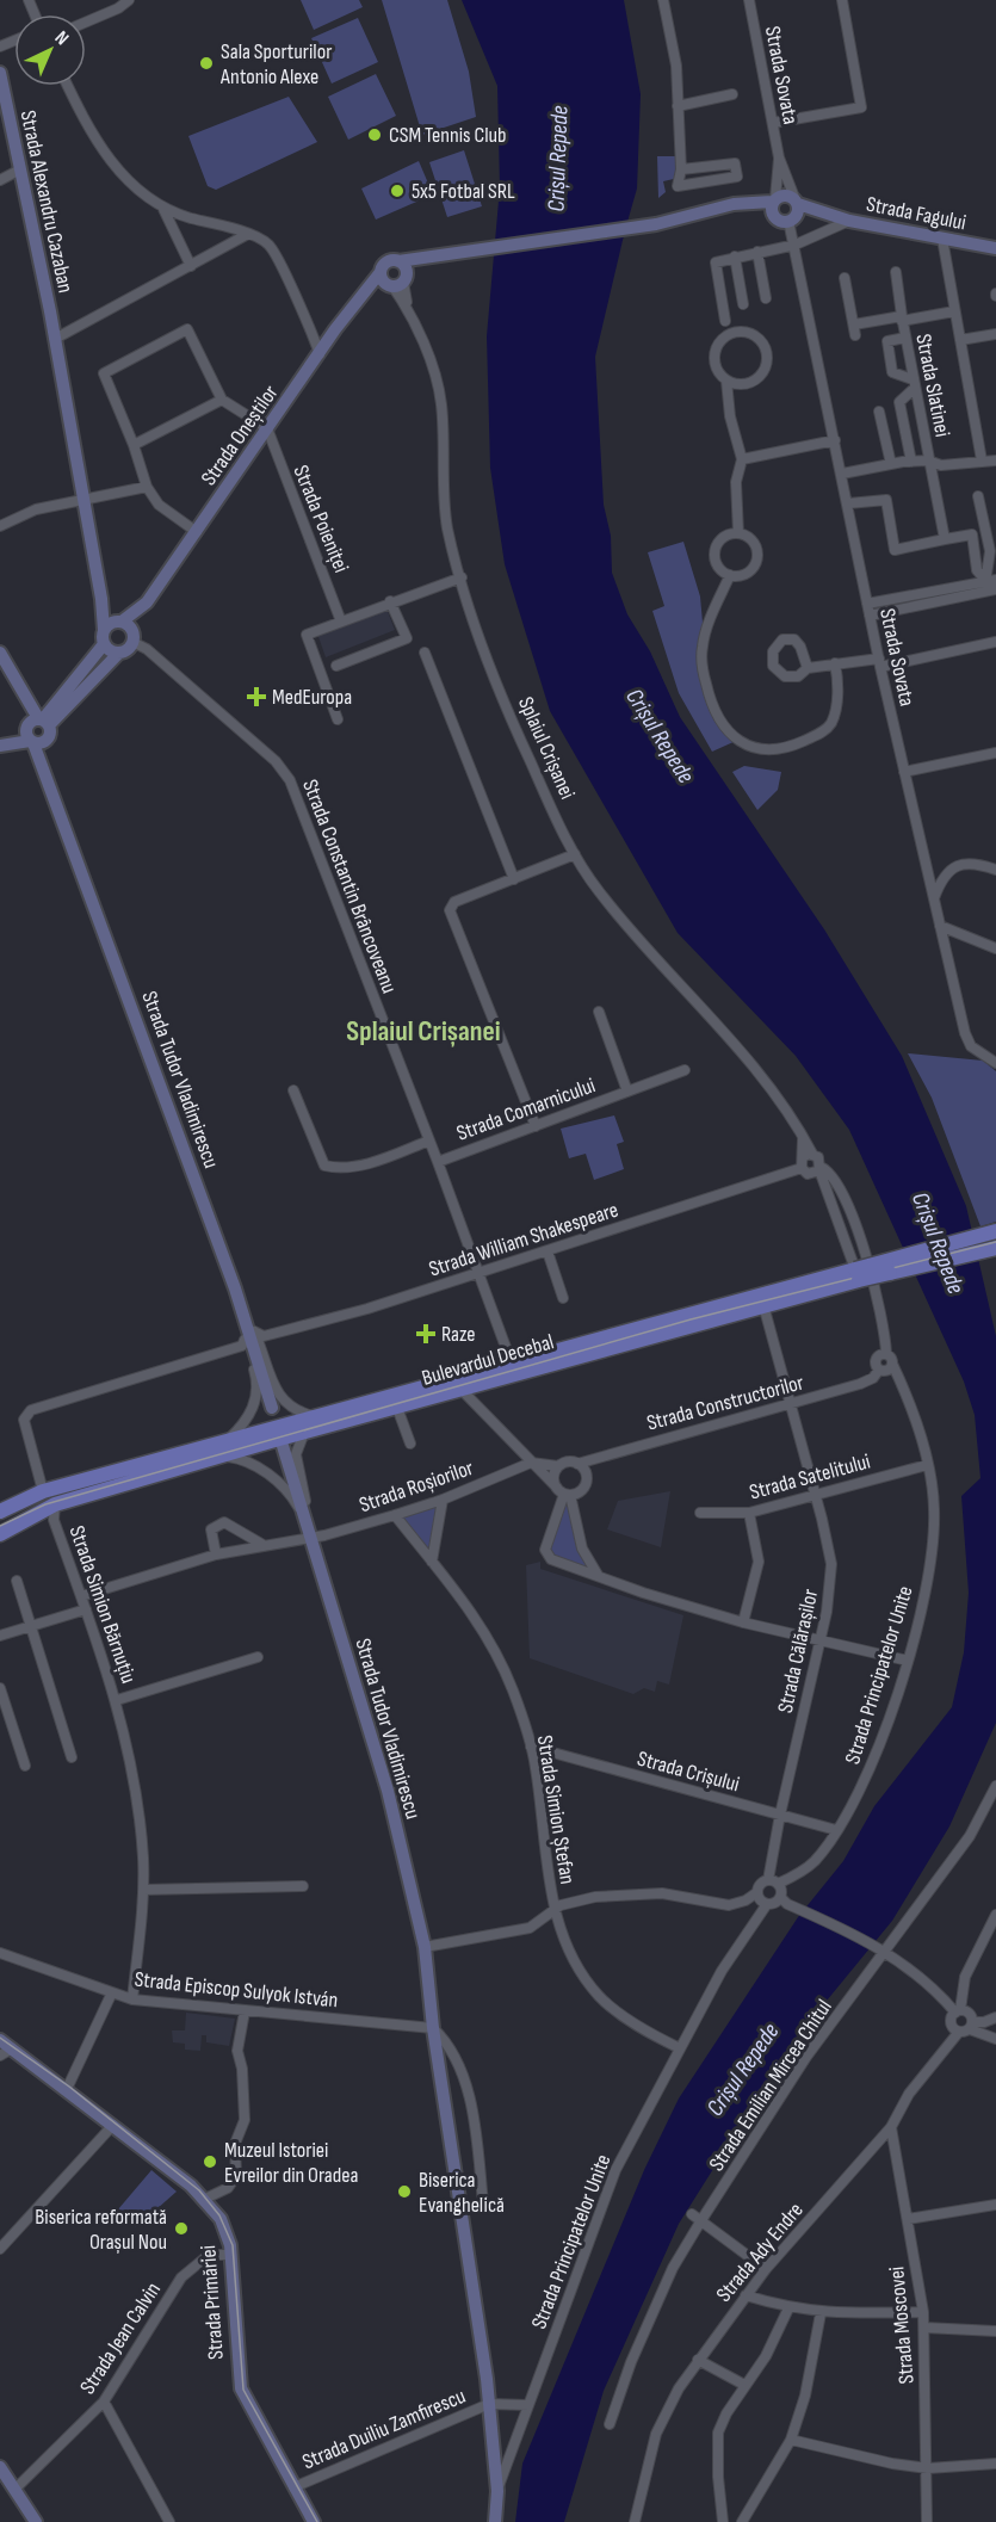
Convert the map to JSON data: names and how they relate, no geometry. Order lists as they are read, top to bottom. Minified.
{"streets":{"main road":["Bulevardul Decebal"],"street":["Strada Sovata","Strada Alexandru Cazaban","Strada Fagului","Strada Slatinei","Strada Oneștilor","Strada Poieniței","Splaiul Crișanei","Strada Constantin Brâncoveanu","Strada Tudor Vladimirescu","Strada Comarnicului","Strada William Shakespeare","Strada Constructorilor","Strada Satelitului","Strada Roșiorilor","Strada Simion Bărnuțiu","Strada Călărașilor","Strada Principatelor Unite","Strada Crișului","Strada Simion Ștefan","Strada Episcop Sulyok István","Strada Emilian Mircea Chitul","Strada Ady Endre","Strada Primăriei","Strada Moscovei","Strada Jean Calvin","Strada Duiliu Zamfirescu"]},"crossings":[["Strada Sovata","Strada Fagului"],["Strada Alexandru Cazaban","Strada Oneștilor"],["Strada Alexandru Cazaban","Strada Constantin Brâncoveanu"],["Strada Oneștilor","Strada Poieniței"],["Strada Oneștilor","Splaiul Crișanei"],["Strada Oneștilor","Strada Constantin Brâncoveanu"],["Splaiul Crișanei","Strada William Shakespeare"],["Splaiul Crișanei","Bulevardul Decebal"],["Splaiul Crișanei","Strada Principatelor Unite"],["Strada Constantin Brâncoveanu","Strada Comarnicului"],["Strada Constantin Brâncoveanu","Strada William Shakespeare"],["Strada Constantin Brâncoveanu","Bulevardul Decebal"],["Strada Tudor Vladimirescu","Strada Roșiorilor"],["Strada Tudor Vladimirescu","Strada Principatelor Unite"],["Strada Tudor Vladimirescu","Strada Episcop Sulyok István"],["Strada Tudor Vladimirescu","Strada Duiliu Zamfirescu"],["Bulevardul Decebal","Strada Simion Bărnuțiu"],["Bulevardul Decebal","Strada Călărașilor"],["Strada Constructorilor","Strada Călărașilor"],["Strada Constructorilor","Strada Principatelor Unite"],["Strada Satelitului","Strada Călărașilor"],["Strada Satelitului","Strada Principatelor Unite"],["Strada Roșiorilor","Strada Simion Bărnuțiu"],["Strada Roșiorilor","Strada Simion Ștefan"],["Strada Simion Bărnuțiu","Strada Episcop Sulyok István"],["Strada Călărașilor","Strada Principatelor Unite"],["Strada Călărașilor","Strada Crișului"],["Strada Principatelor Unite","Strada Crișului"],["Strada Principatelor Unite","Strada Simion Ștefan"],["Strada Crișului","Strada Simion Ștefan"],["Strada Ady Endre","Strada Moscovei"],["Strada Primăriei","Strada Jean Calvin"],["Strada Primăriei","Strada Duiliu Zamfirescu"]],"districts":["Splaiul Crișanei"],"water":["Crișul Repede"],"places":{"other":["Sala Sporturilor Antonio Alexe","CSM Tennis Club","5x5 Fotbal SRL","Muzeul Istoriei Evreilor din Oradea","Biserica Evanghelică","Biserica reformată Orașul Nou"],"health":["MedEuropa","Raze"]},"north":"top right"}
